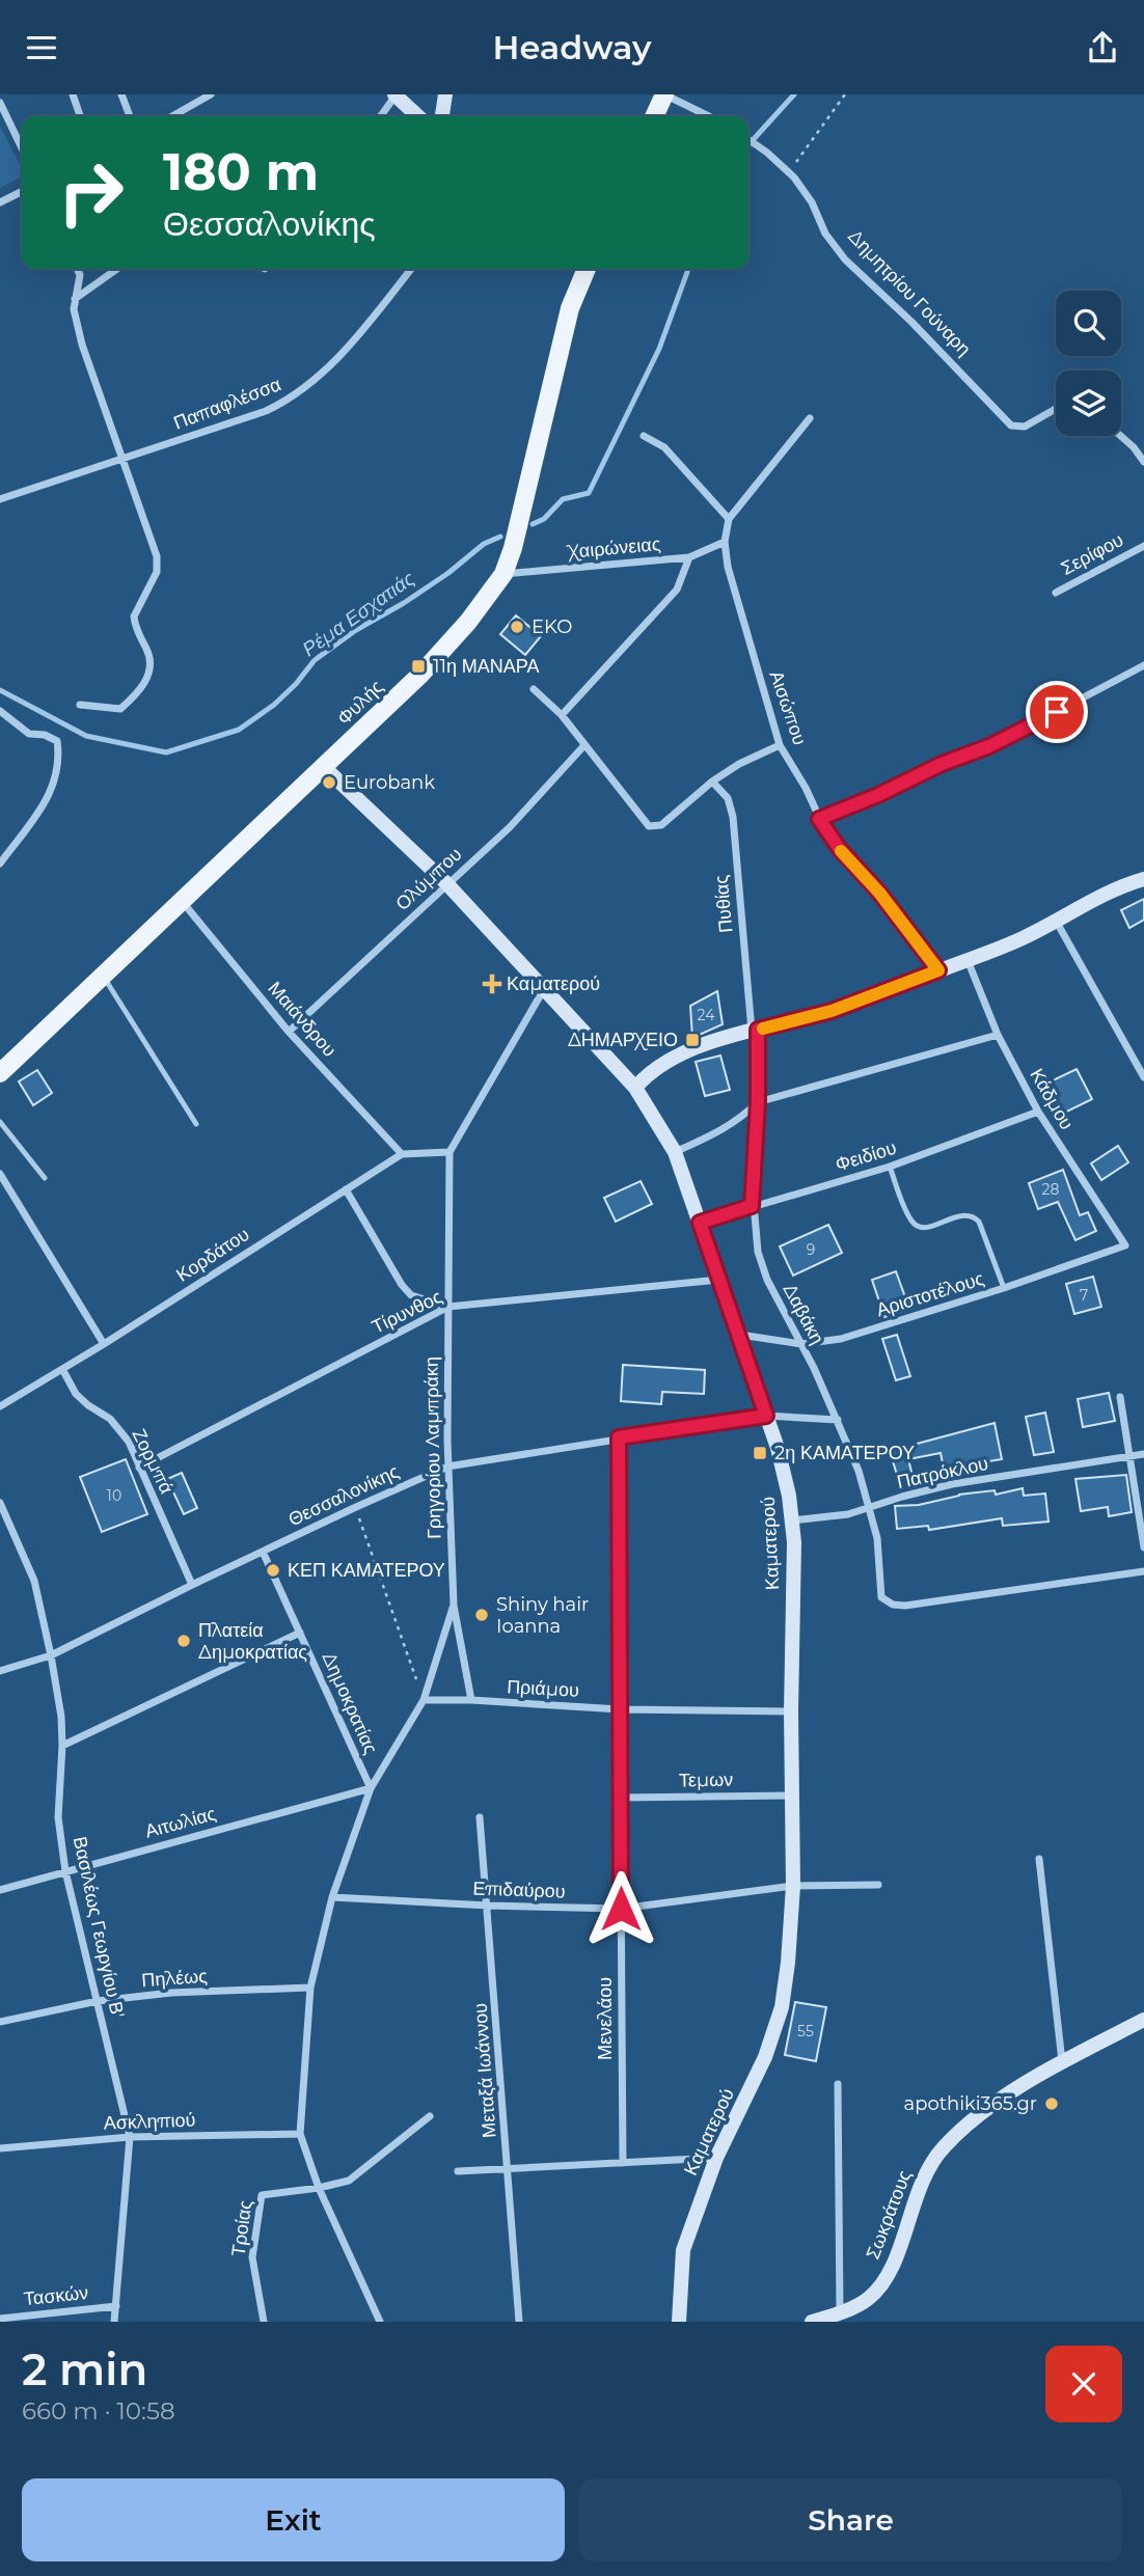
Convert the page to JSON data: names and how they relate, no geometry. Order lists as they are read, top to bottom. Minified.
{"streets":{"main road":["Φυλής"],"street":["Δημητρίου Γούναρη","Παπαφλέσσα","Χαιρώνειας","Σερίφου","Αισώπου","Ολύμπου","Πυθίας","Μαιάνδρου","Κάδμου","Φειδίου","Κορδάτου","Αριστοτέλους","Τίρυνθος","Δαβάκη","Γρηγορίου Λαμπράκη","Ζορμπά","Πατρόκλου","Θεσσαλονίκης","Καματερού","Πριάμου","Δημοκρατίας","Τεμων","Αιτωλίας","Επιδαύρου","Βασιλέως Γεωργίου Β'","Πηλέως","Μενελάου","Μεταξά Ιωάννου","Ασκληπιού","Σωκράτους","Τροίας","Τασκών"]},"crossings":[["Χαιρώνειας","Φυλής"],["Χαιρώνειας","Αισώπου"],["Φυλής","Μαιάνδρου"],["Φυλής","Καματερού"],["Ολύμπου","Μαιάνδρου"],["Ολύμπου","Καματερού"],["Πυθίας","Δαβάκη"],["Μαιάνδρου","Κορδάτου"],["Κάδμου","Φειδίου"],["Κάδμου","Αριστοτέλους"],["Φειδίου","Δαβάκη"],["Φειδίου","Καματερού"],["Κορδάτου","Γρηγορίου Λαμπράκη"],["Κορδάτου","Ζορμπά"],["Αριστοτέλους","Δαβάκη"],["Αριστοτέλους","Καματερού"],["Τίρυνθος","Γρηγορίου Λαμπράκη"],["Τίρυνθος","Ζορμπά"],["Τίρυνθος","Καματερού"],["Δαβάκη","Πατρόκλου"],["Δαβάκη","Θεσσαλονίκης"],["Γρηγορίου Λαμπράκη","Θεσσαλονίκης"],["Γρηγορίου Λαμπράκη","Καματερού"],["Γρηγορίου Λαμπράκη","Πριάμου"],["Γρηγορίου Λαμπράκη","Δημοκρατίας"],["Γρηγορίου Λαμπράκη","Αιτωλίας"],["Γρηγορίου Λαμπράκη","Επιδαύρου"],["Γρηγορίου Λαμπράκη","Πηλέως"],["Γρηγορίου Λαμπράκη","Ασκληπιού"],["Γρηγορίου Λαμπράκη","Τροίας"],["Ζορμπά","Θεσσαλονίκης"],["Πατρόκλου","Καματερού"],["Θεσσαλονίκης","Καματερού"],["Θεσσαλονίκης","Δημοκρατίας"],["Θεσσαλονίκης","Βασιλέως Γεωργίου Β'"],["Θεσσαλονίκης","Μενελάου"],["Καματερού","Πριάμου"],["Καματερού","Τεμων"],["Καματερού","Επιδαύρου"],["Πριάμου","Μενελάου"],["Δημοκρατίας","Αιτωλίας"],["Τεμων","Μενελάου"],["Αιτωλίας","Βασιλέως Γεωργίου Β'"],["Επιδαύρου","Μενελάου"],["Επιδαύρου","Μεταξά Ιωάννου"],["Βασιλέως Γεωργίου Β'","Πηλέως"],["Βασιλέως Γεωργίου Β'","Ασκληπιού"],["Βασιλέως Γεωργίου Β'","Τασκών"]],"water":["Ρέμα Εσχατιάς"],"places":{"other":["EKO","Eurobank","ΚΕΠ ΚΑΜΑΤΕΡΟΥ","Shiny hair Ioanna","Πλατεία Δημοκρατίας","apothiki365.gr"],"transit":["11η ΜΑΝΑΡΑ","ΔΗΜΑΡΧΕΙΟ","2η ΚΑΜΑΤΕΡΟΥ"],"health":["Καματερού"]},"house_numbers":["24","28","9","7","10","55"],"page":{"header":"Headway","turn":["180 m","Θεσσαλονίκης"],"heading":["2 min","660 m · 10:58"],"buttons":["Exit","Share"]}}
